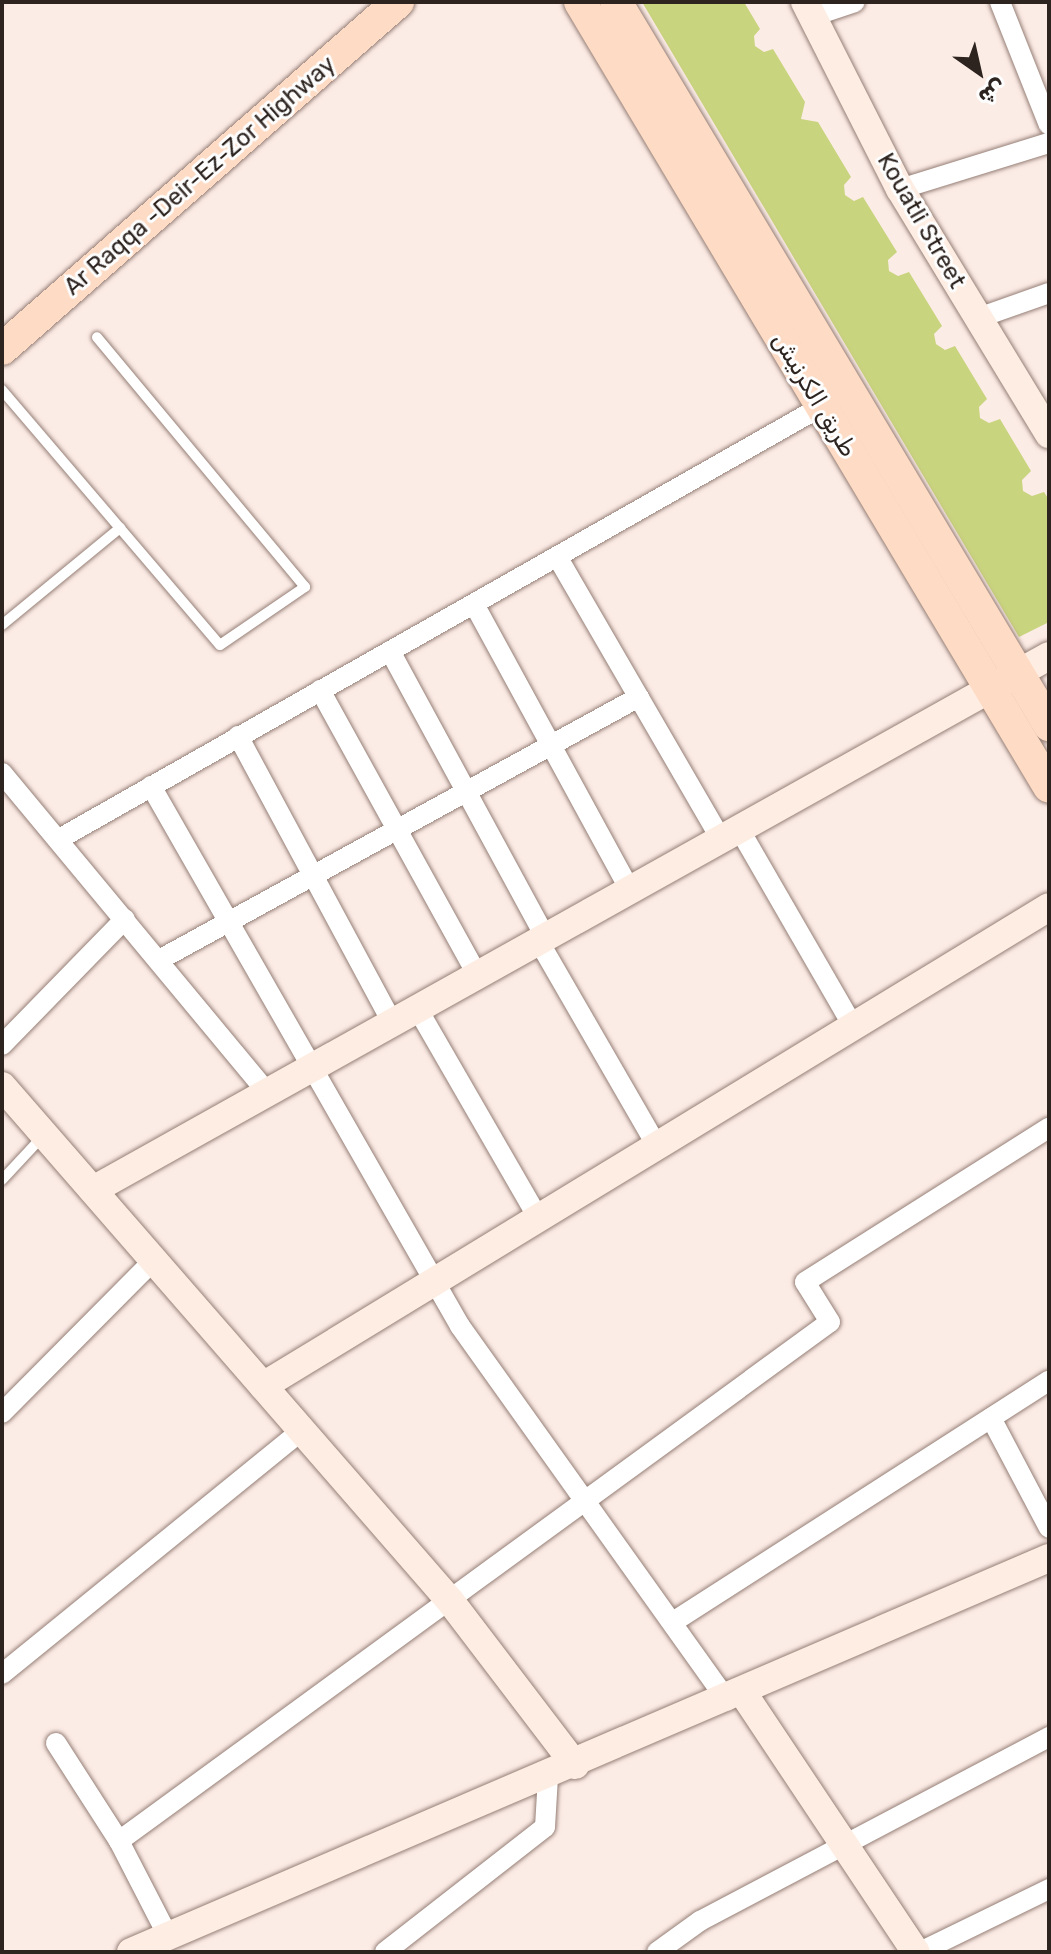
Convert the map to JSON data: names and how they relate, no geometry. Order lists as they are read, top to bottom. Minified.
{"streets":{"main road":["Ar Raqqa -Deir-Ez-Zor Highway","طريق الكرنيش"],"street":["Kouatli Street"]},"north":"bottom right"}
